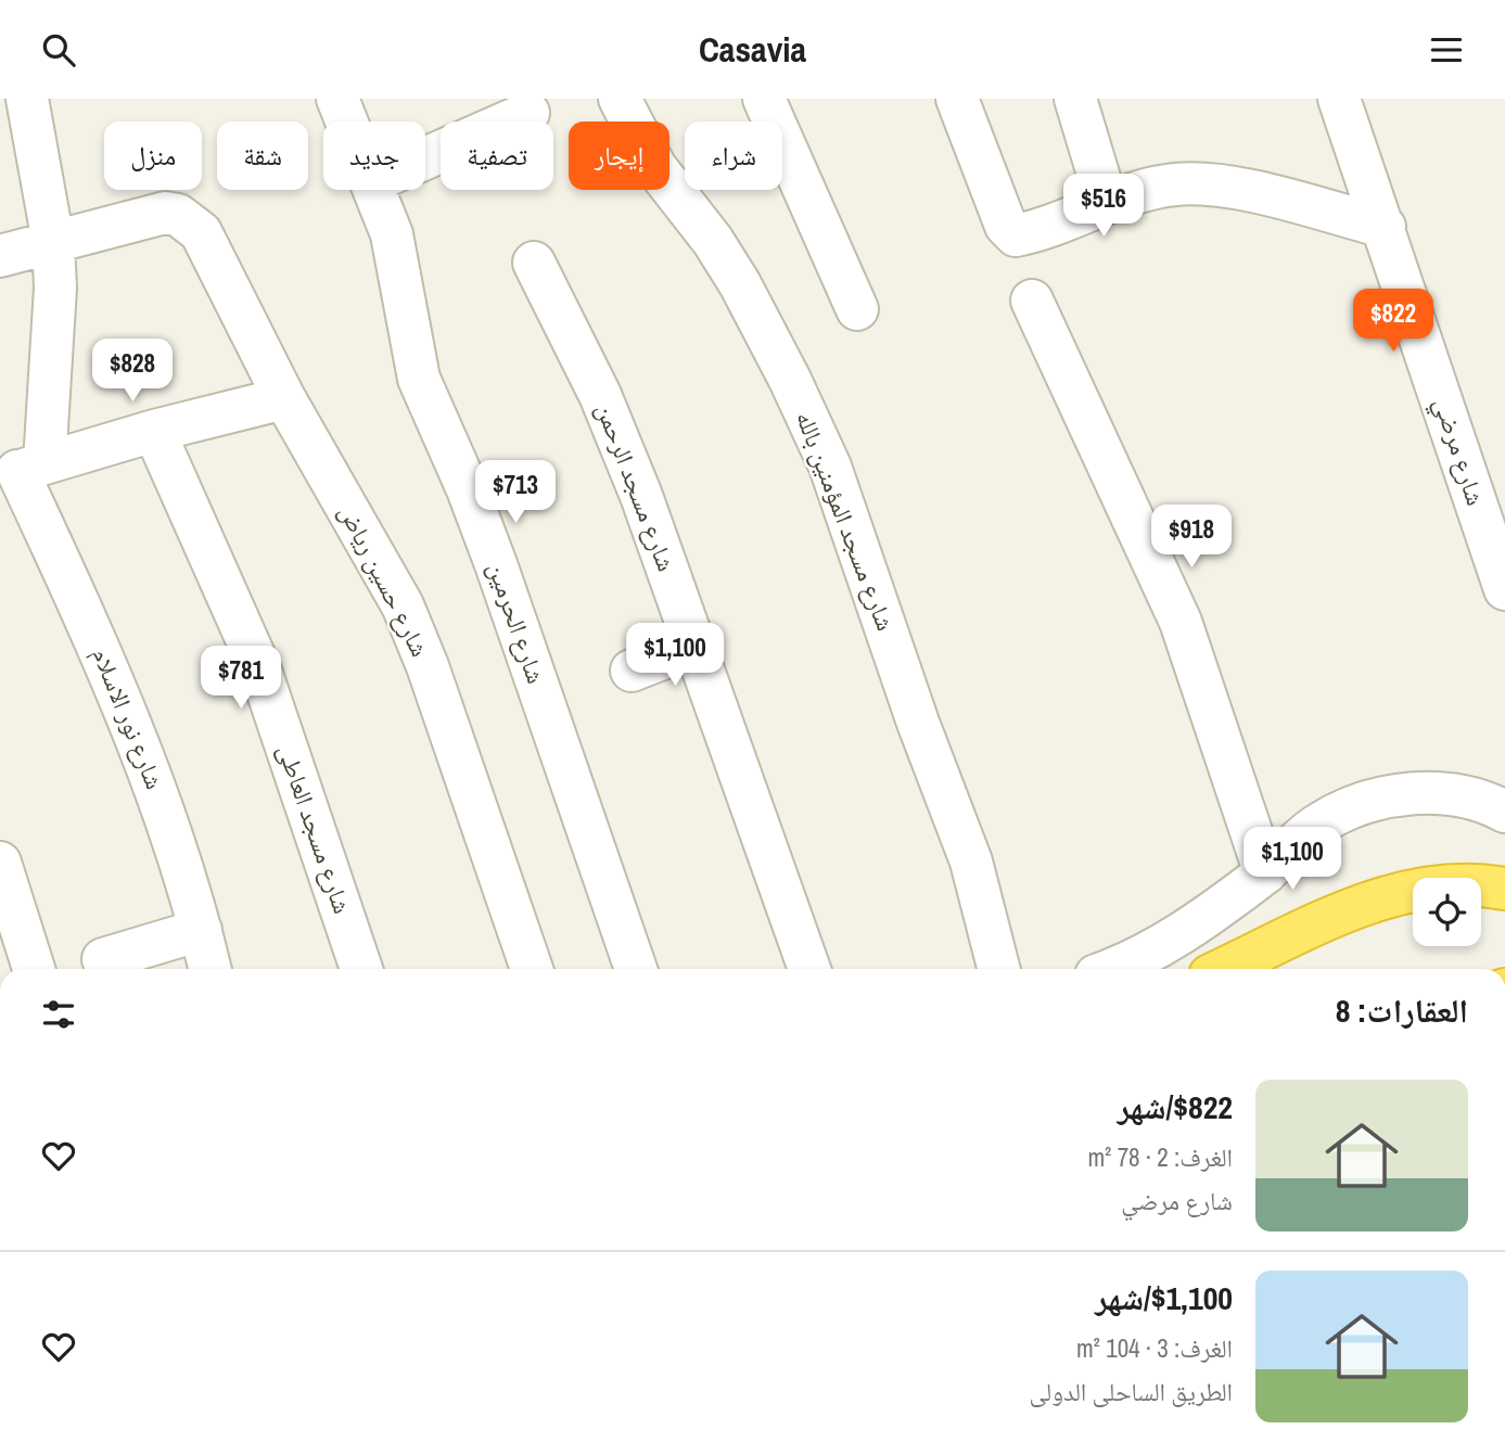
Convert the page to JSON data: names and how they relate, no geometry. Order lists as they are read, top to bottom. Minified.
{"streets":{"street":["شارع مرضي","شارع مسجد الرحمن","شارع مسجد المؤمنين بالله","شارع حسين رياض","شارع الحرمين","شارع نور الاسلام","شارع مسجد العاطى"]},"page":{"header":"Casavia","chip":["شراء","إيجار","تصفية","جديد","شقة","منزل"],"price":["$516","$822","$828","$713","$918","$1,100","$781","$1,100"],"heading":"العقارات: 8","list":[{"name":"$822/شهر","note":"الغرف: 2 · 78 m² · شارع مرضي"},{"name":"$1,100/شهر","note":"الغرف: 3 · 104 m² · الطريق الساحلى الدولى"}]}}
